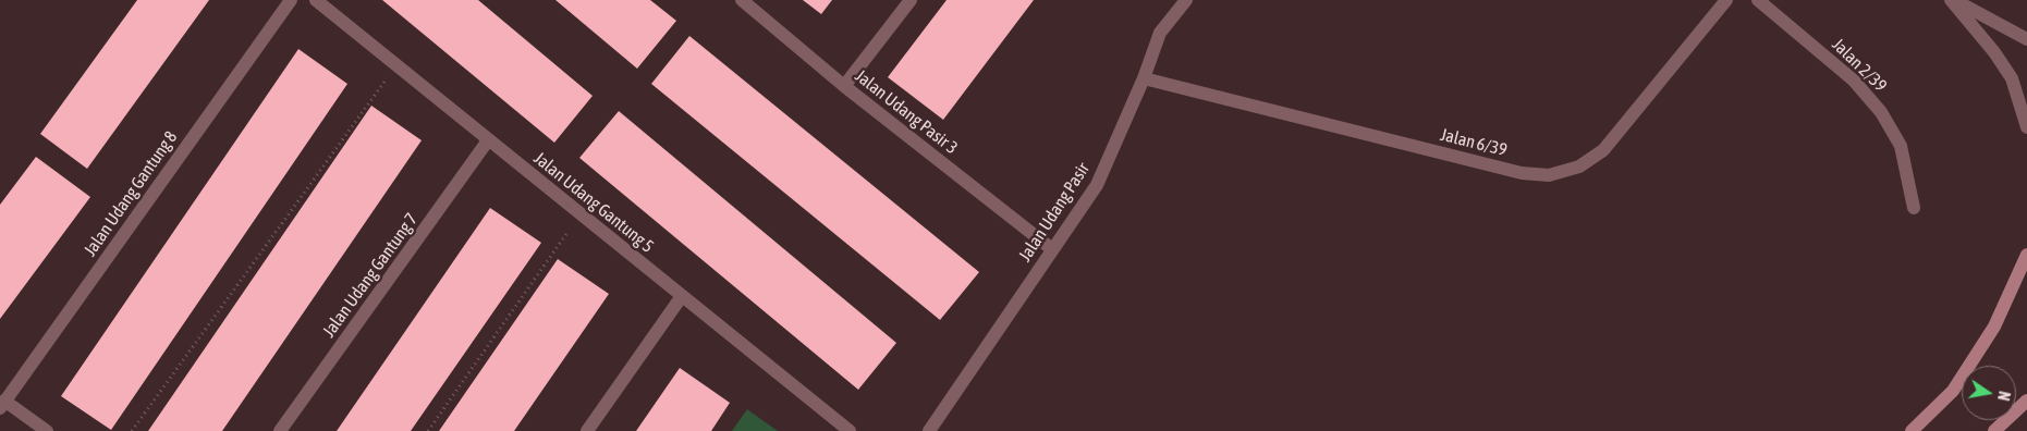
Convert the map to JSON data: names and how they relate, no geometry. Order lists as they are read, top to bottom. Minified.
{"streets":{"street":["Jalan 2/39","Jalan Udang Pasir 3","Jalan 6/39","Jalan Udang Gantung 8","Jalan Udang Gantung 5","Jalan Udang Pasir","Jalan Udang Gantung 7"]},"crossings":[["Jalan Udang Pasir 3","Jalan Udang Pasir"],["Jalan 6/39","Jalan Udang Pasir"],["Jalan Udang Gantung 5","Jalan Udang Gantung 7"]],"north":"right"}
